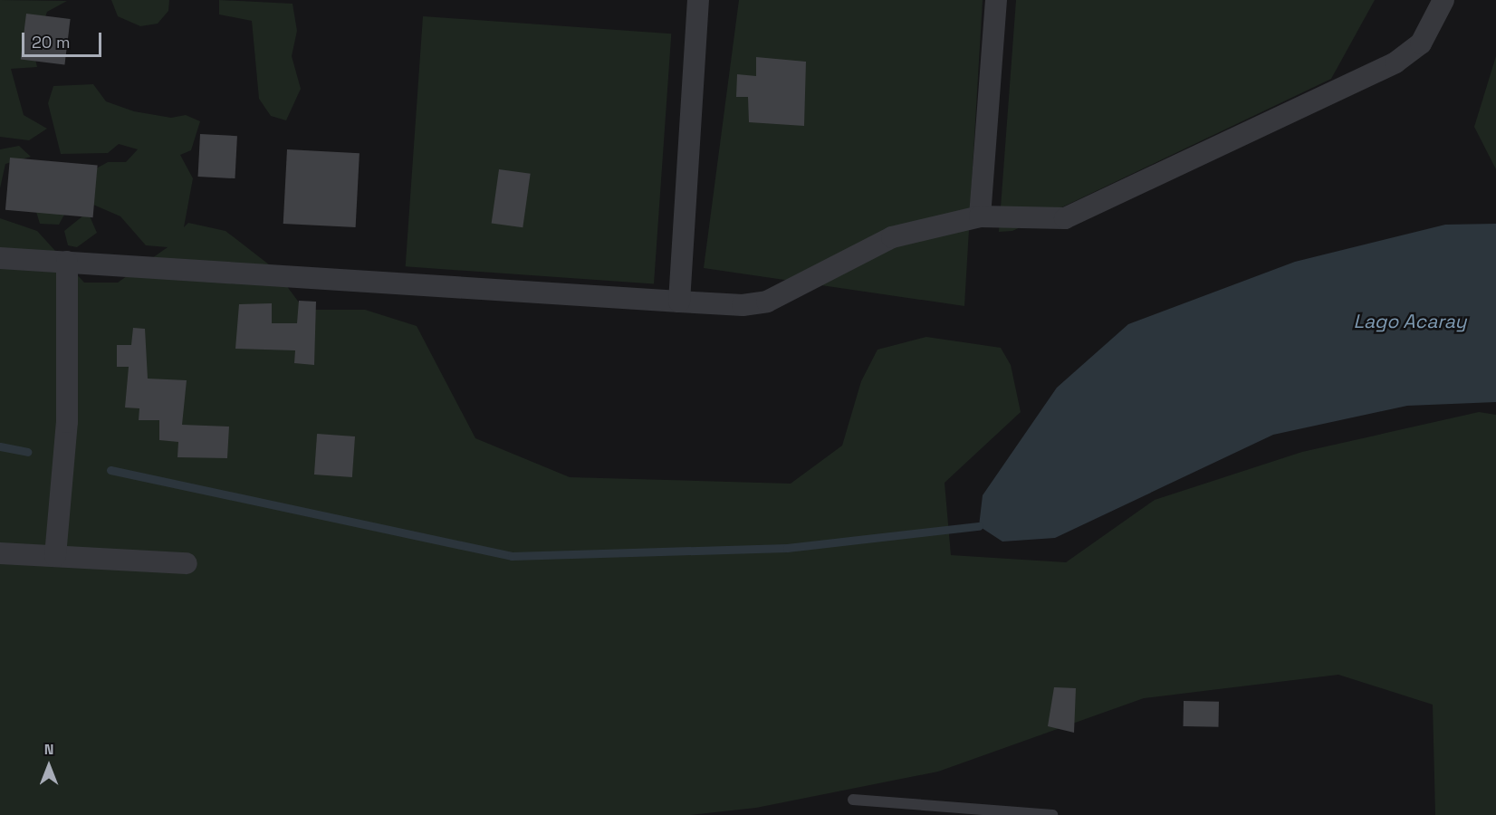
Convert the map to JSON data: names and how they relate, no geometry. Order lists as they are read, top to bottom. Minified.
{"water":["Lago Acaray"],"scale_bar":"20 m","north":"top"}
